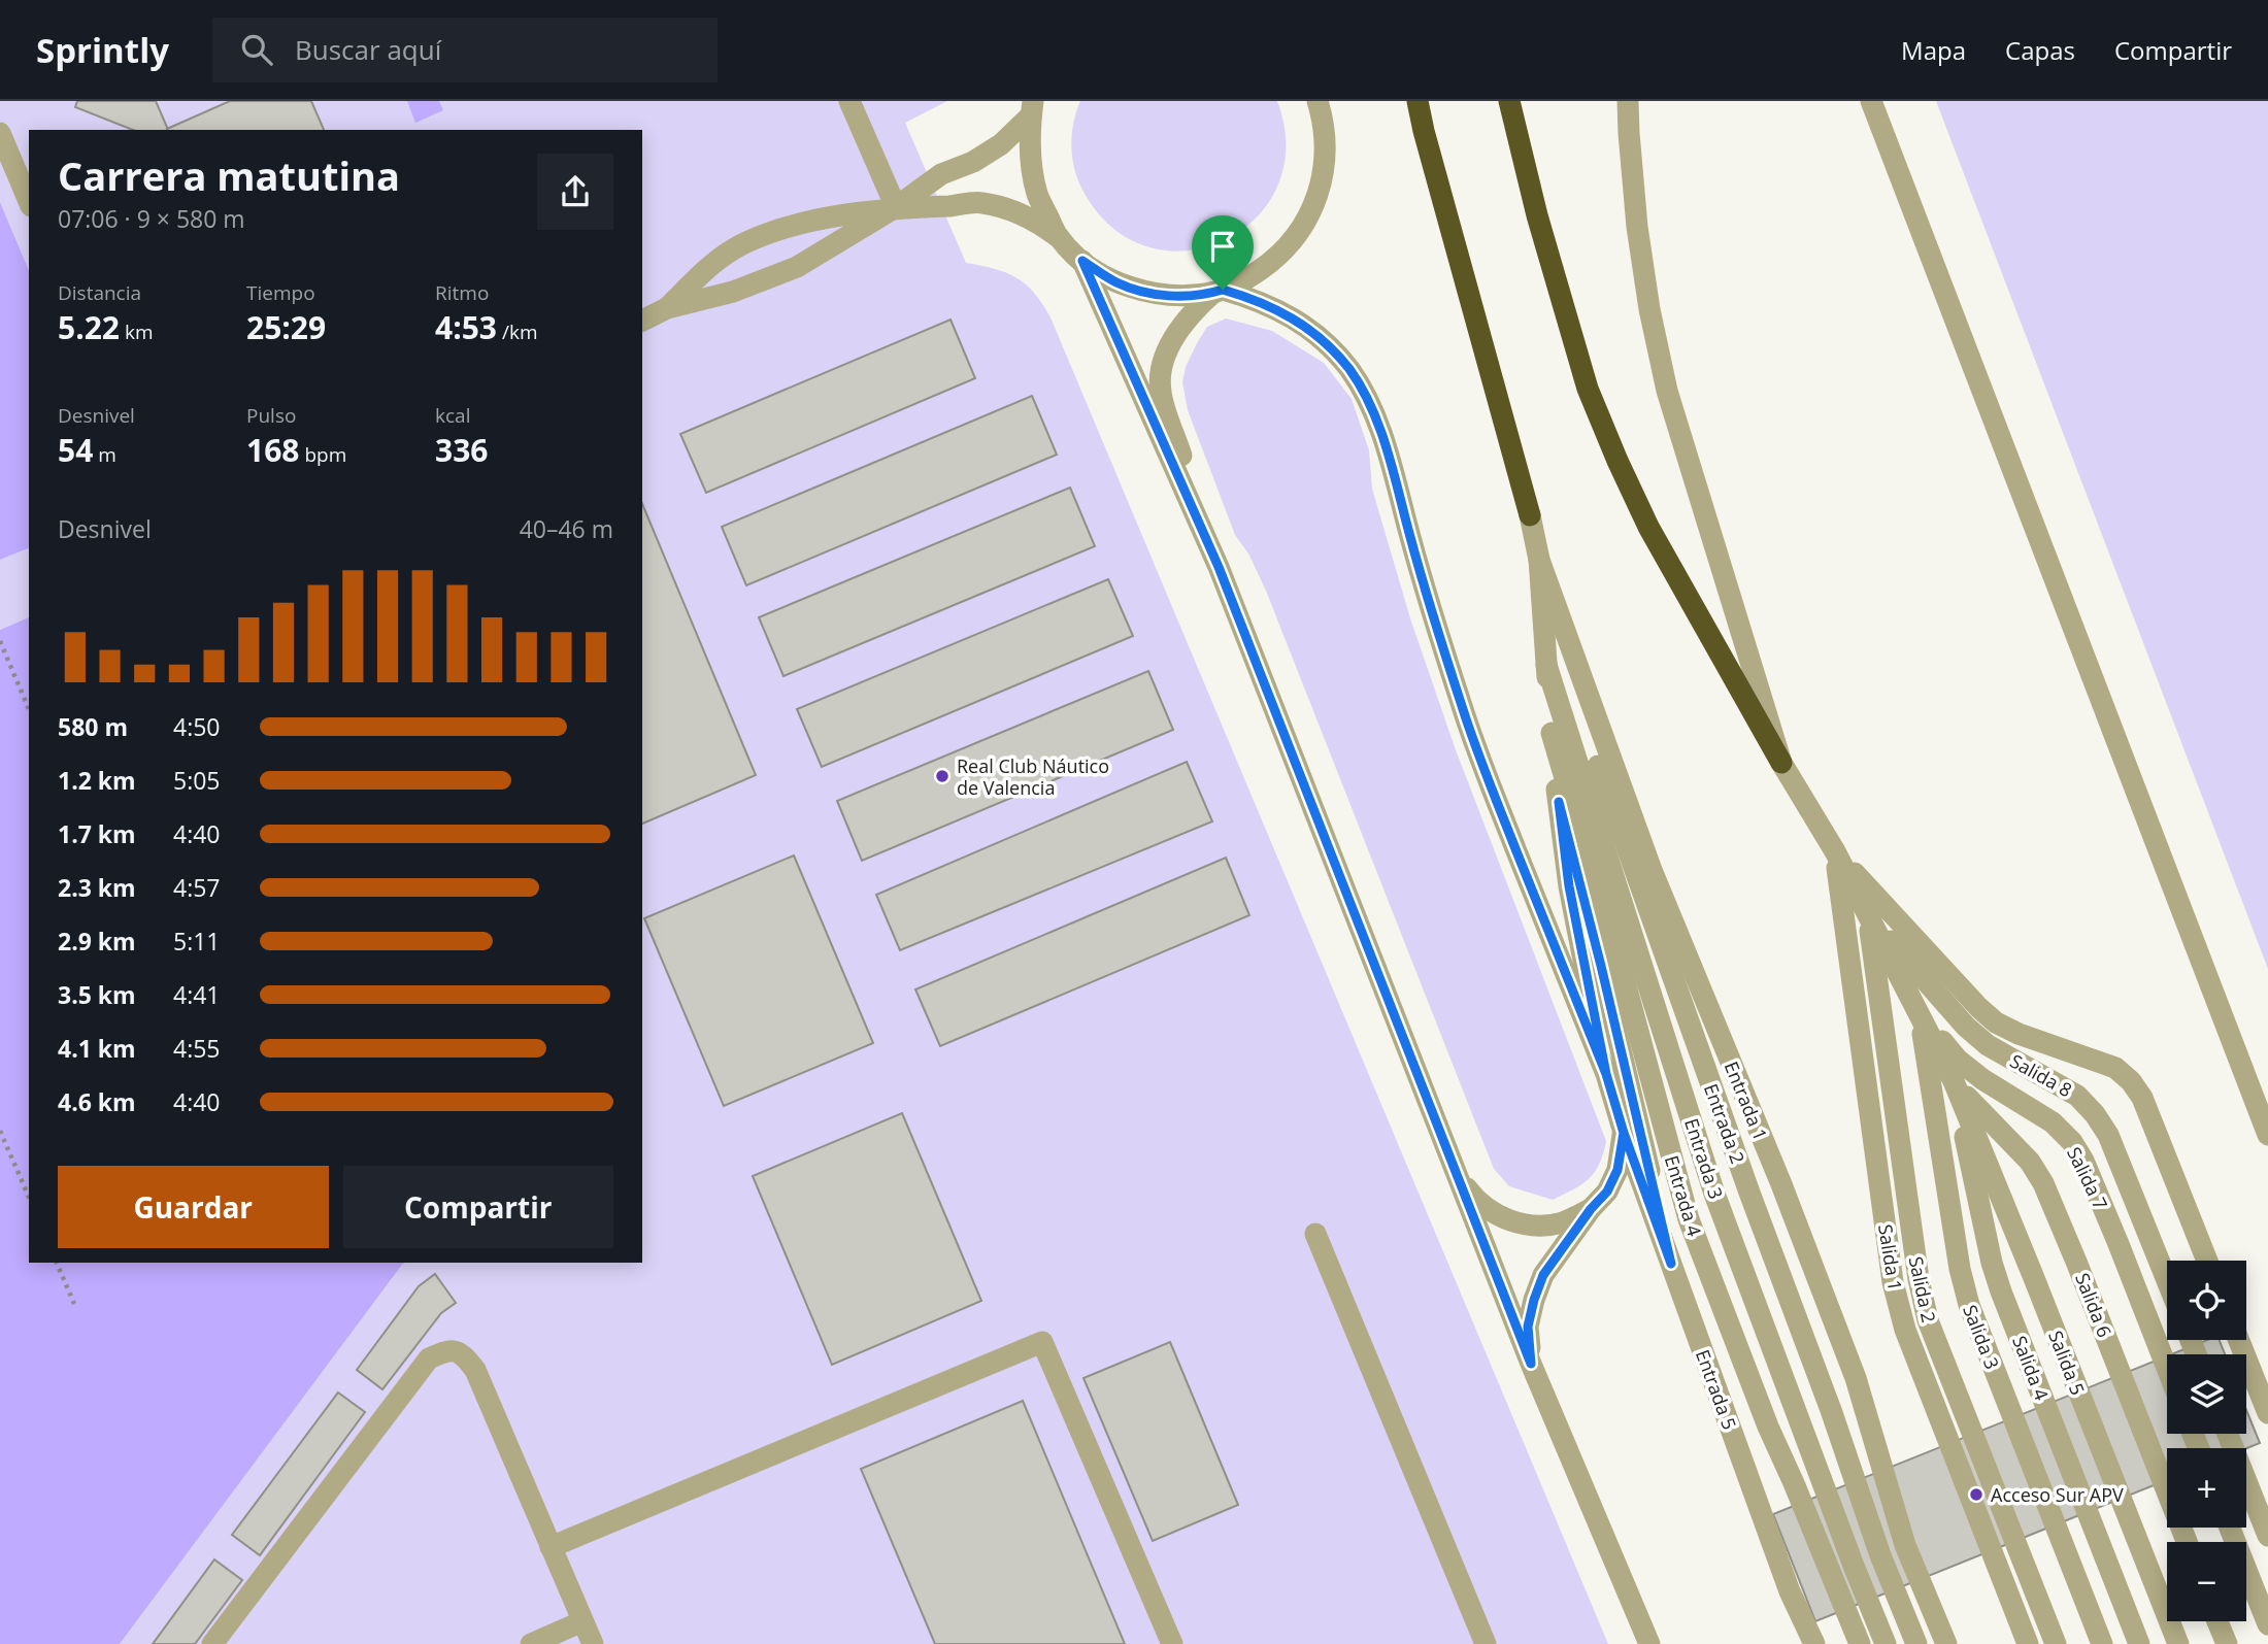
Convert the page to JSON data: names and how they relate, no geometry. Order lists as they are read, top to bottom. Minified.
{"streets":{"street":["Salida 8","Entrada 1","Entrada 2","Entrada 3","Salida 7","Entrada 4","Salida 1","Salida 2","Salida 6","Salida 3","Salida 5","Salida 4","Entrada 5"]},"crossings":[["Salida 8","Salida 2"],["Salida 7","Salida 3"],["Salida 6","Salida 5"],["Salida 6","Salida 4"],["Salida 5","Salida 4"]],"places":["Real Club Náutico de Valencia","Acceso Sur APV"],"page":{"header":"Sprintly","search":"Buscar aquí","nav":["Mapa","Capas","Compartir"],"heading":["Carrera matutina","07:06 · 9 × 580 m"],"stats":[["Distancia","5.22 km"],["Tiempo","25:29"],["Ritmo","4:53 /km"],["Desnivel","54 m"],["Pulso","168 bpm"],["kcal","336"]],"chart":["Desnivel","40–46 m"],"list":[{"name":"580 m","note":"4:50"},{"name":"1.2 km","note":"5:05"},{"name":"1.7 km","note":"4:40"},{"name":"2.3 km","note":"4:57"},{"name":"2.9 km","note":"5:11"},{"name":"3.5 km","note":"4:41"},{"name":"4.1 km","note":"4:55"},{"name":"4.6 km","note":"4:40"}],"buttons":["Guardar","Compartir"],"map_buttons":["+","−"]}}
